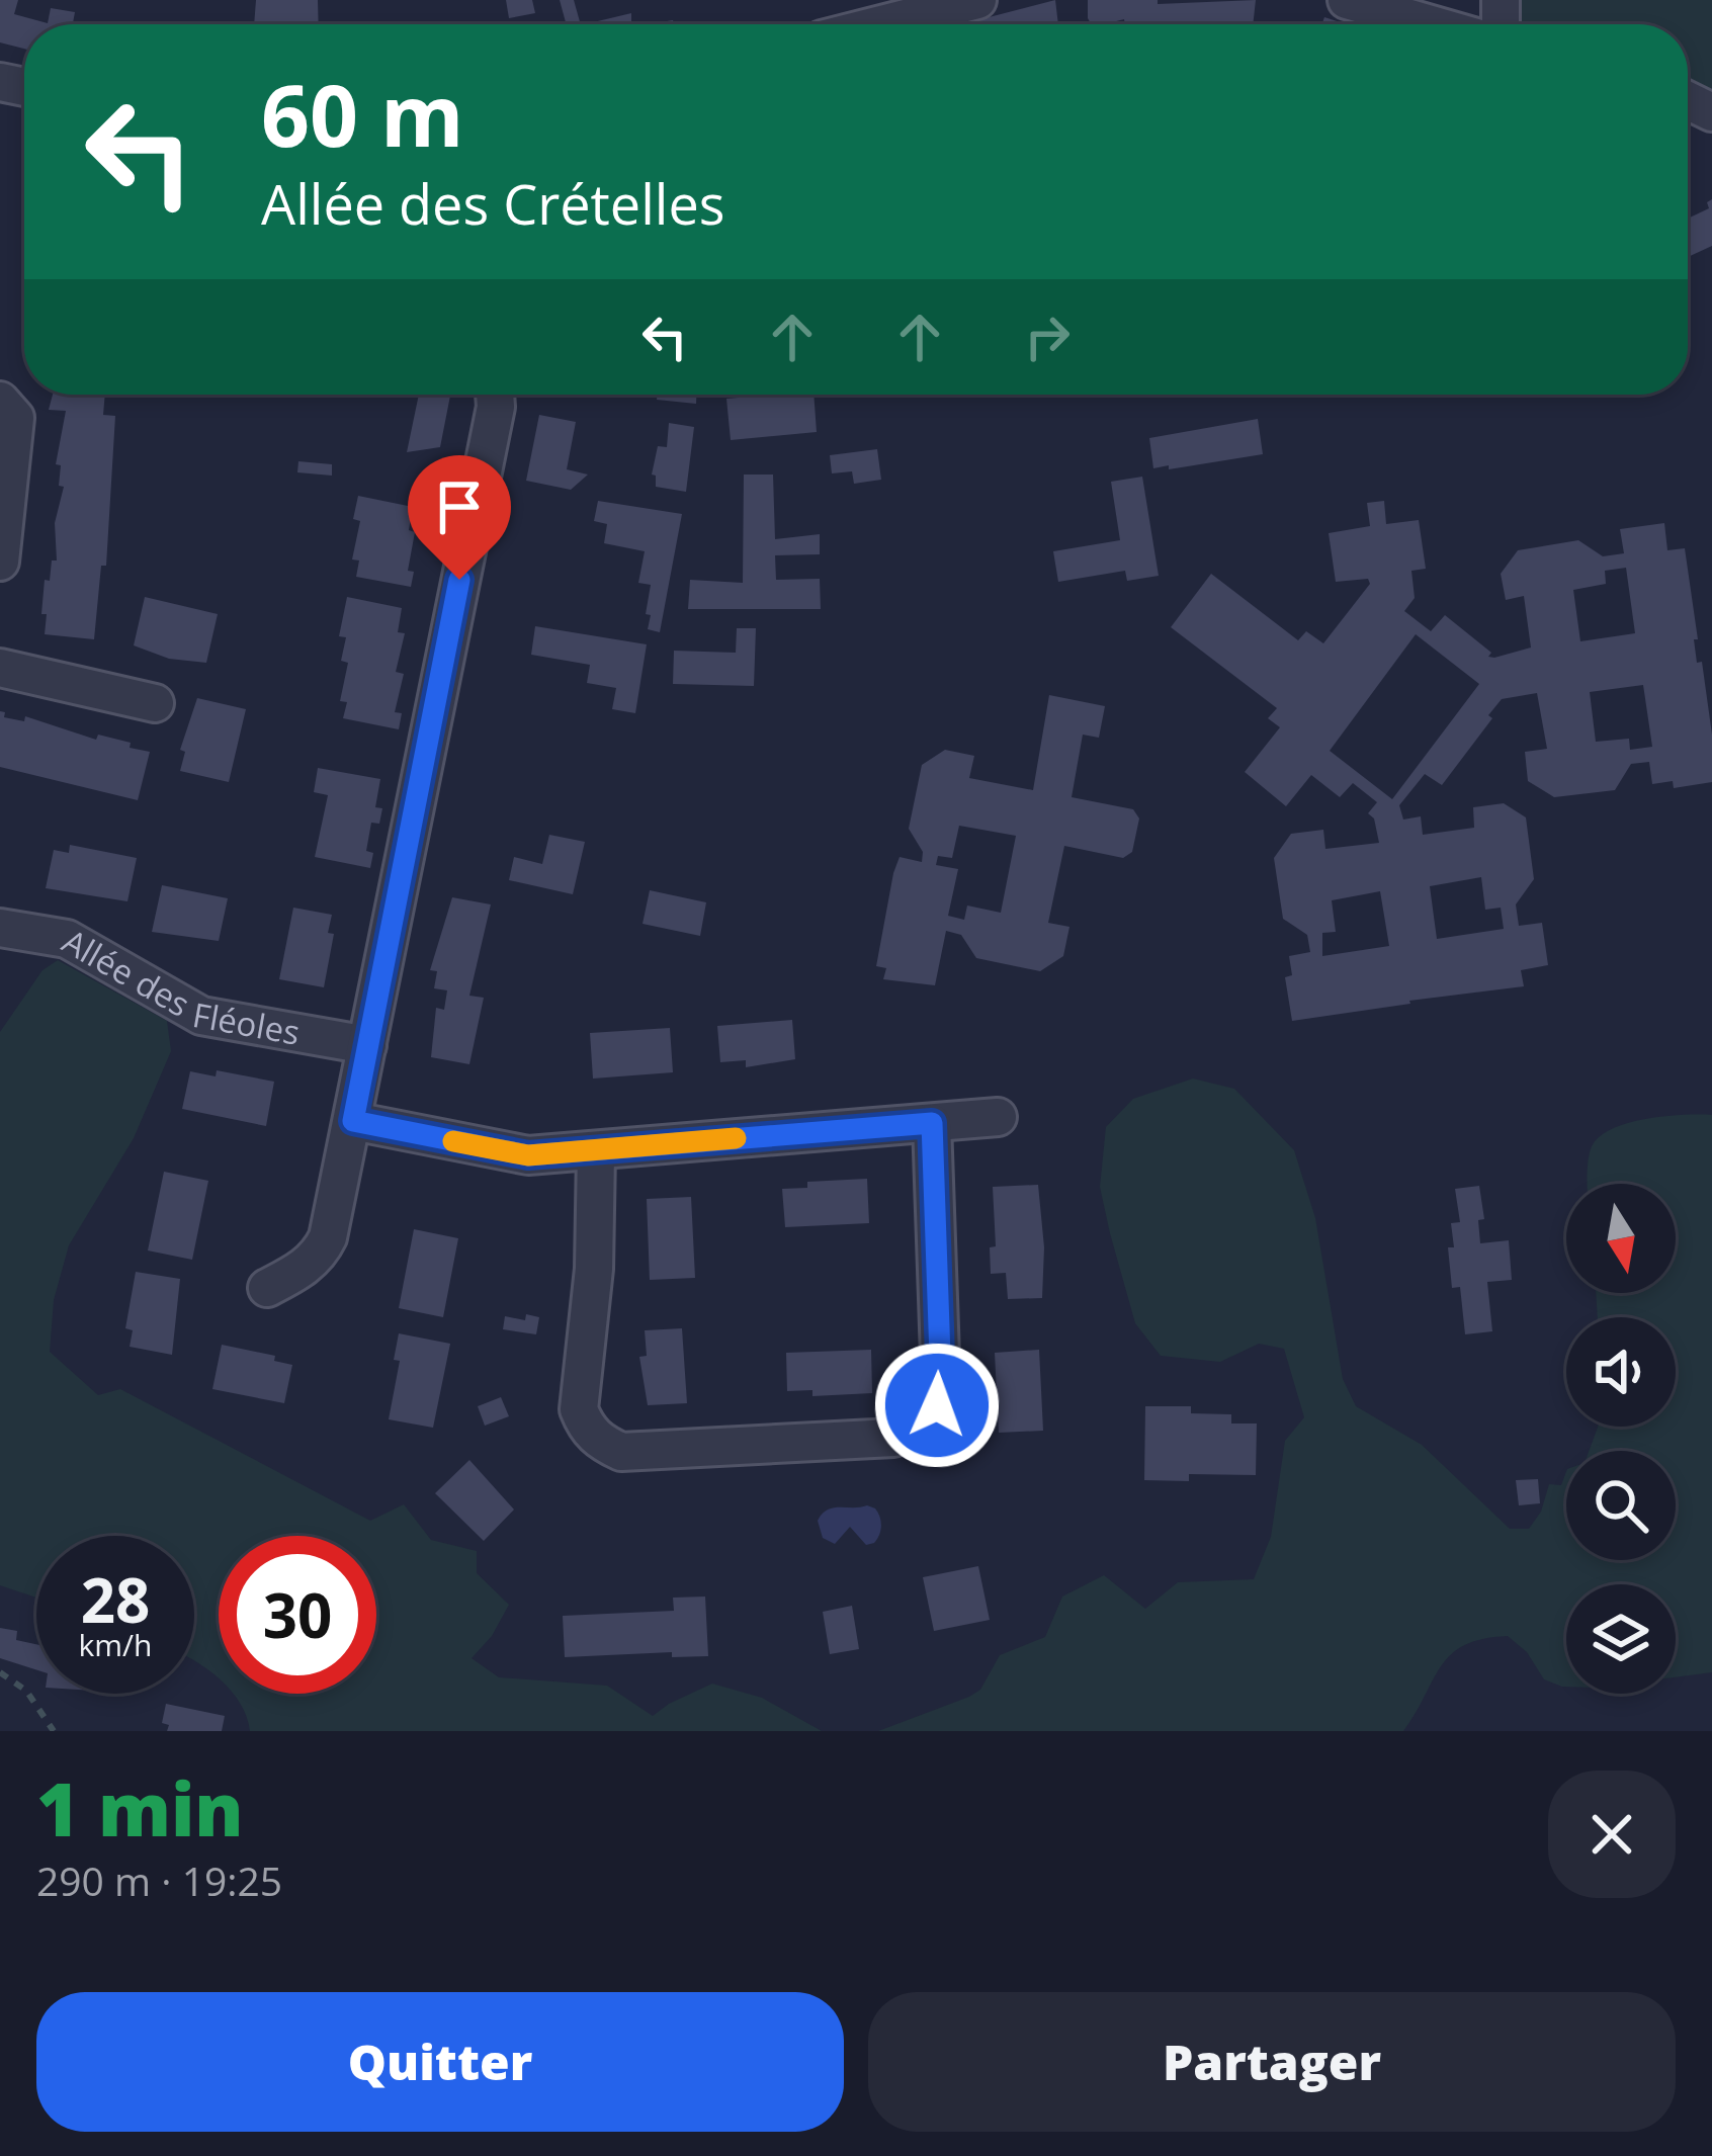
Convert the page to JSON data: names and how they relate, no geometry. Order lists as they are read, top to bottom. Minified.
{"streets":{"street":["Allée des Fléoles"]},"north":"bottom","page":{"turn":["60 m","Allée des Crételles"],"speed":"28 km/h","limit":"30","heading":["1 min","290 m · 19:25"],"buttons":["Quitter","Partager"]}}
